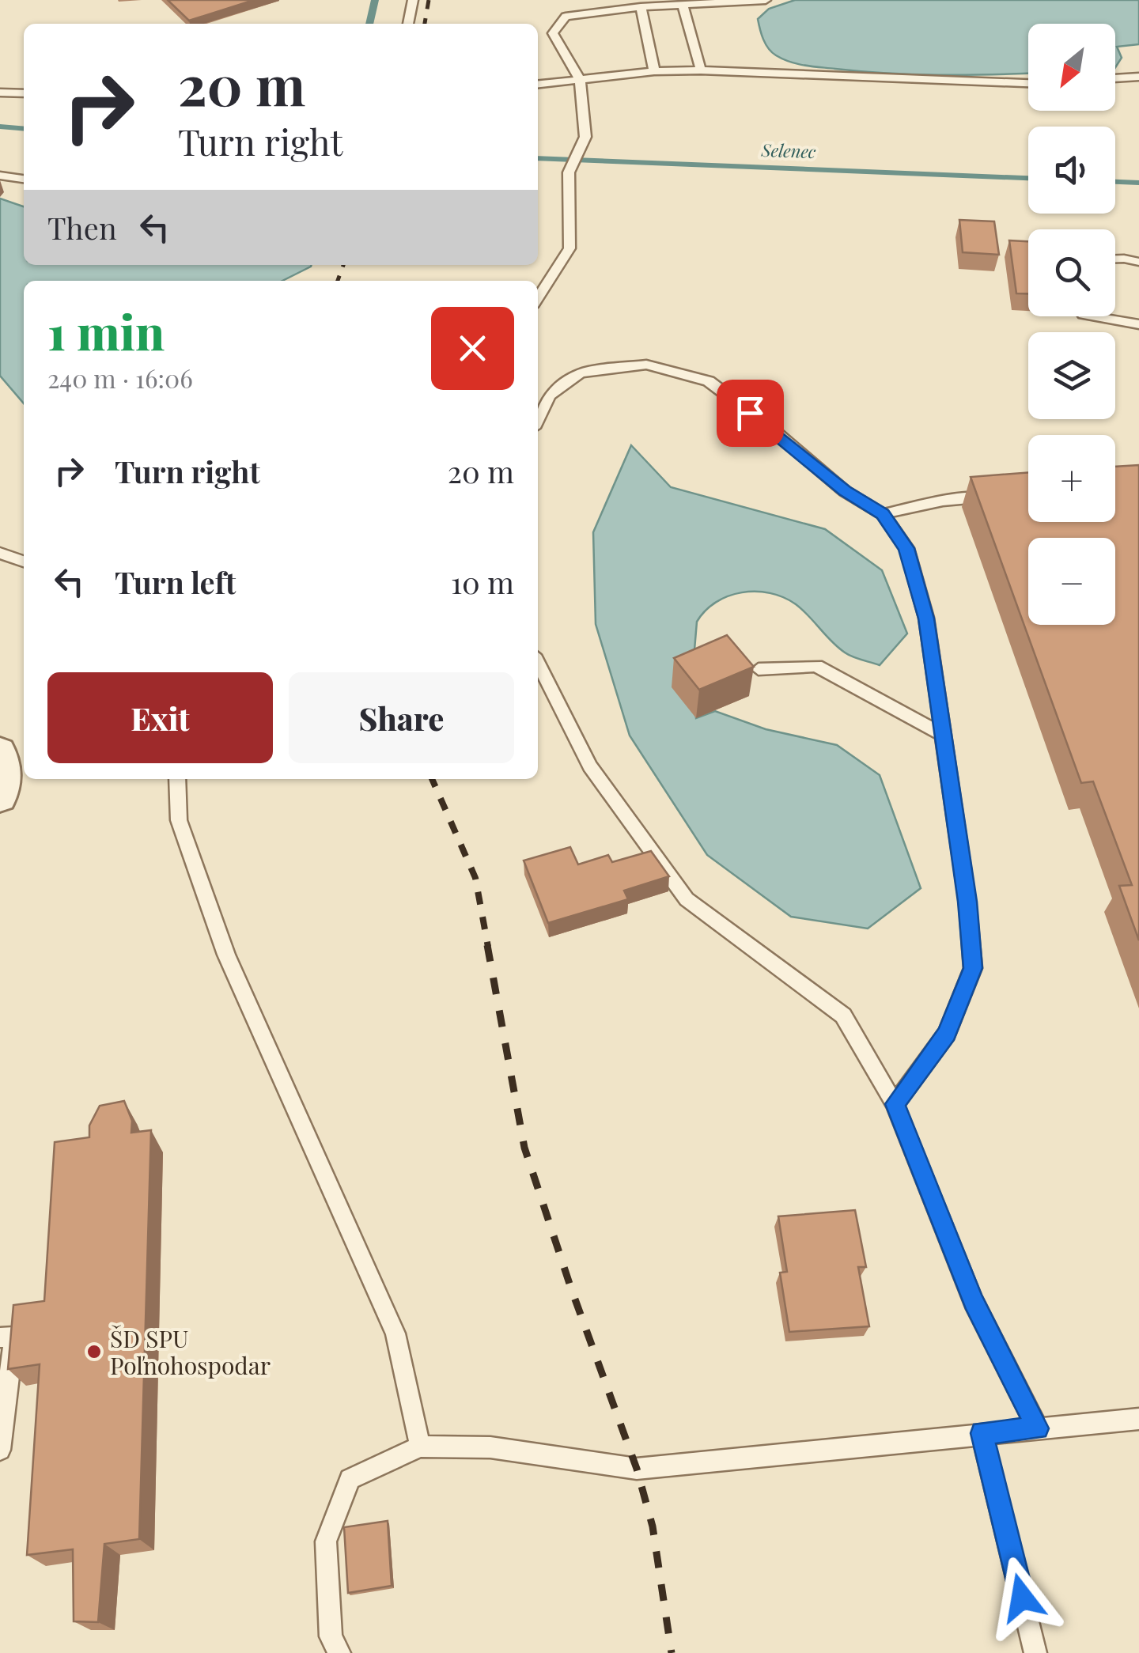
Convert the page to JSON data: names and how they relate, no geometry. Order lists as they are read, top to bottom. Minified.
{"water":["Selenec"],"places":["ŠD SPU Poľnohospodar"],"north":"bottom left","page":{"map_buttons":["+","−"],"turn":["20 m","Turn right"],"then":"Then","heading":["1 min","240 m · 16:06"],"list":[{"name":"Turn right","value":"20 m"},{"name":"Turn left","value":"10 m"}],"buttons":["Exit","Share"]}}
